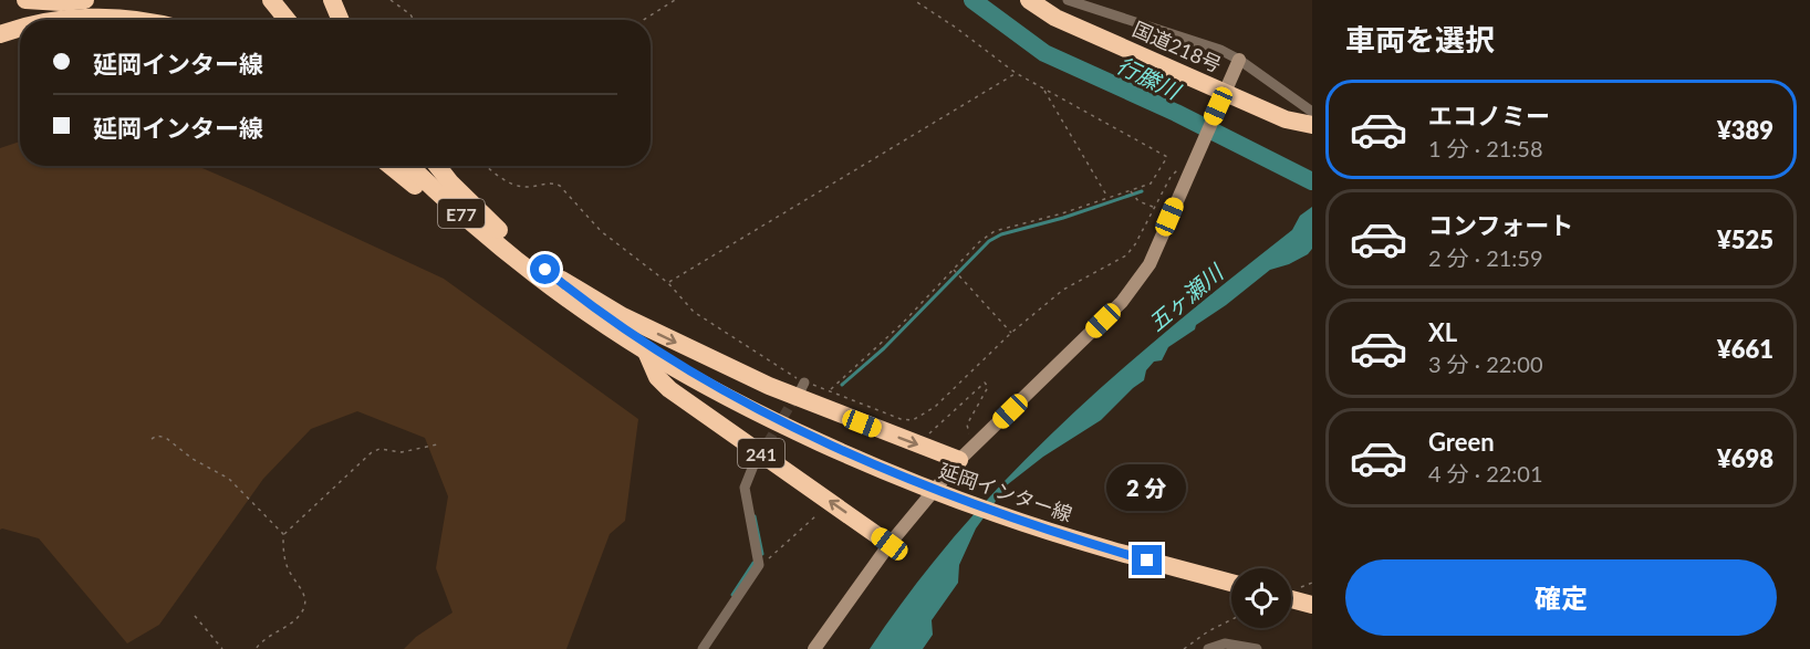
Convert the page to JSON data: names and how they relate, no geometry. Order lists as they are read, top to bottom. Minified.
{"streets":{"highway":["国道218号","E77","241","延岡インター線"]},"crossings":[["E77","延岡インター線"],["241","延岡インター線"]],"water":["行縢川","五ヶ瀬川"],"page":{"heading":"車両を選択","banner":["延岡インター線","延岡インター線"],"list":[{"name":"エコノミー","note":"1 分 · 21:58","value":"¥389"},{"name":"コンフォート","note":"2 分 · 21:59","value":"¥525"},{"name":"XL","note":"3 分 · 22:00","value":"¥661"},{"name":"Green","note":"4 分 · 22:01","value":"¥698"}],"bubble":"2 分","buttons":"確定"}}
